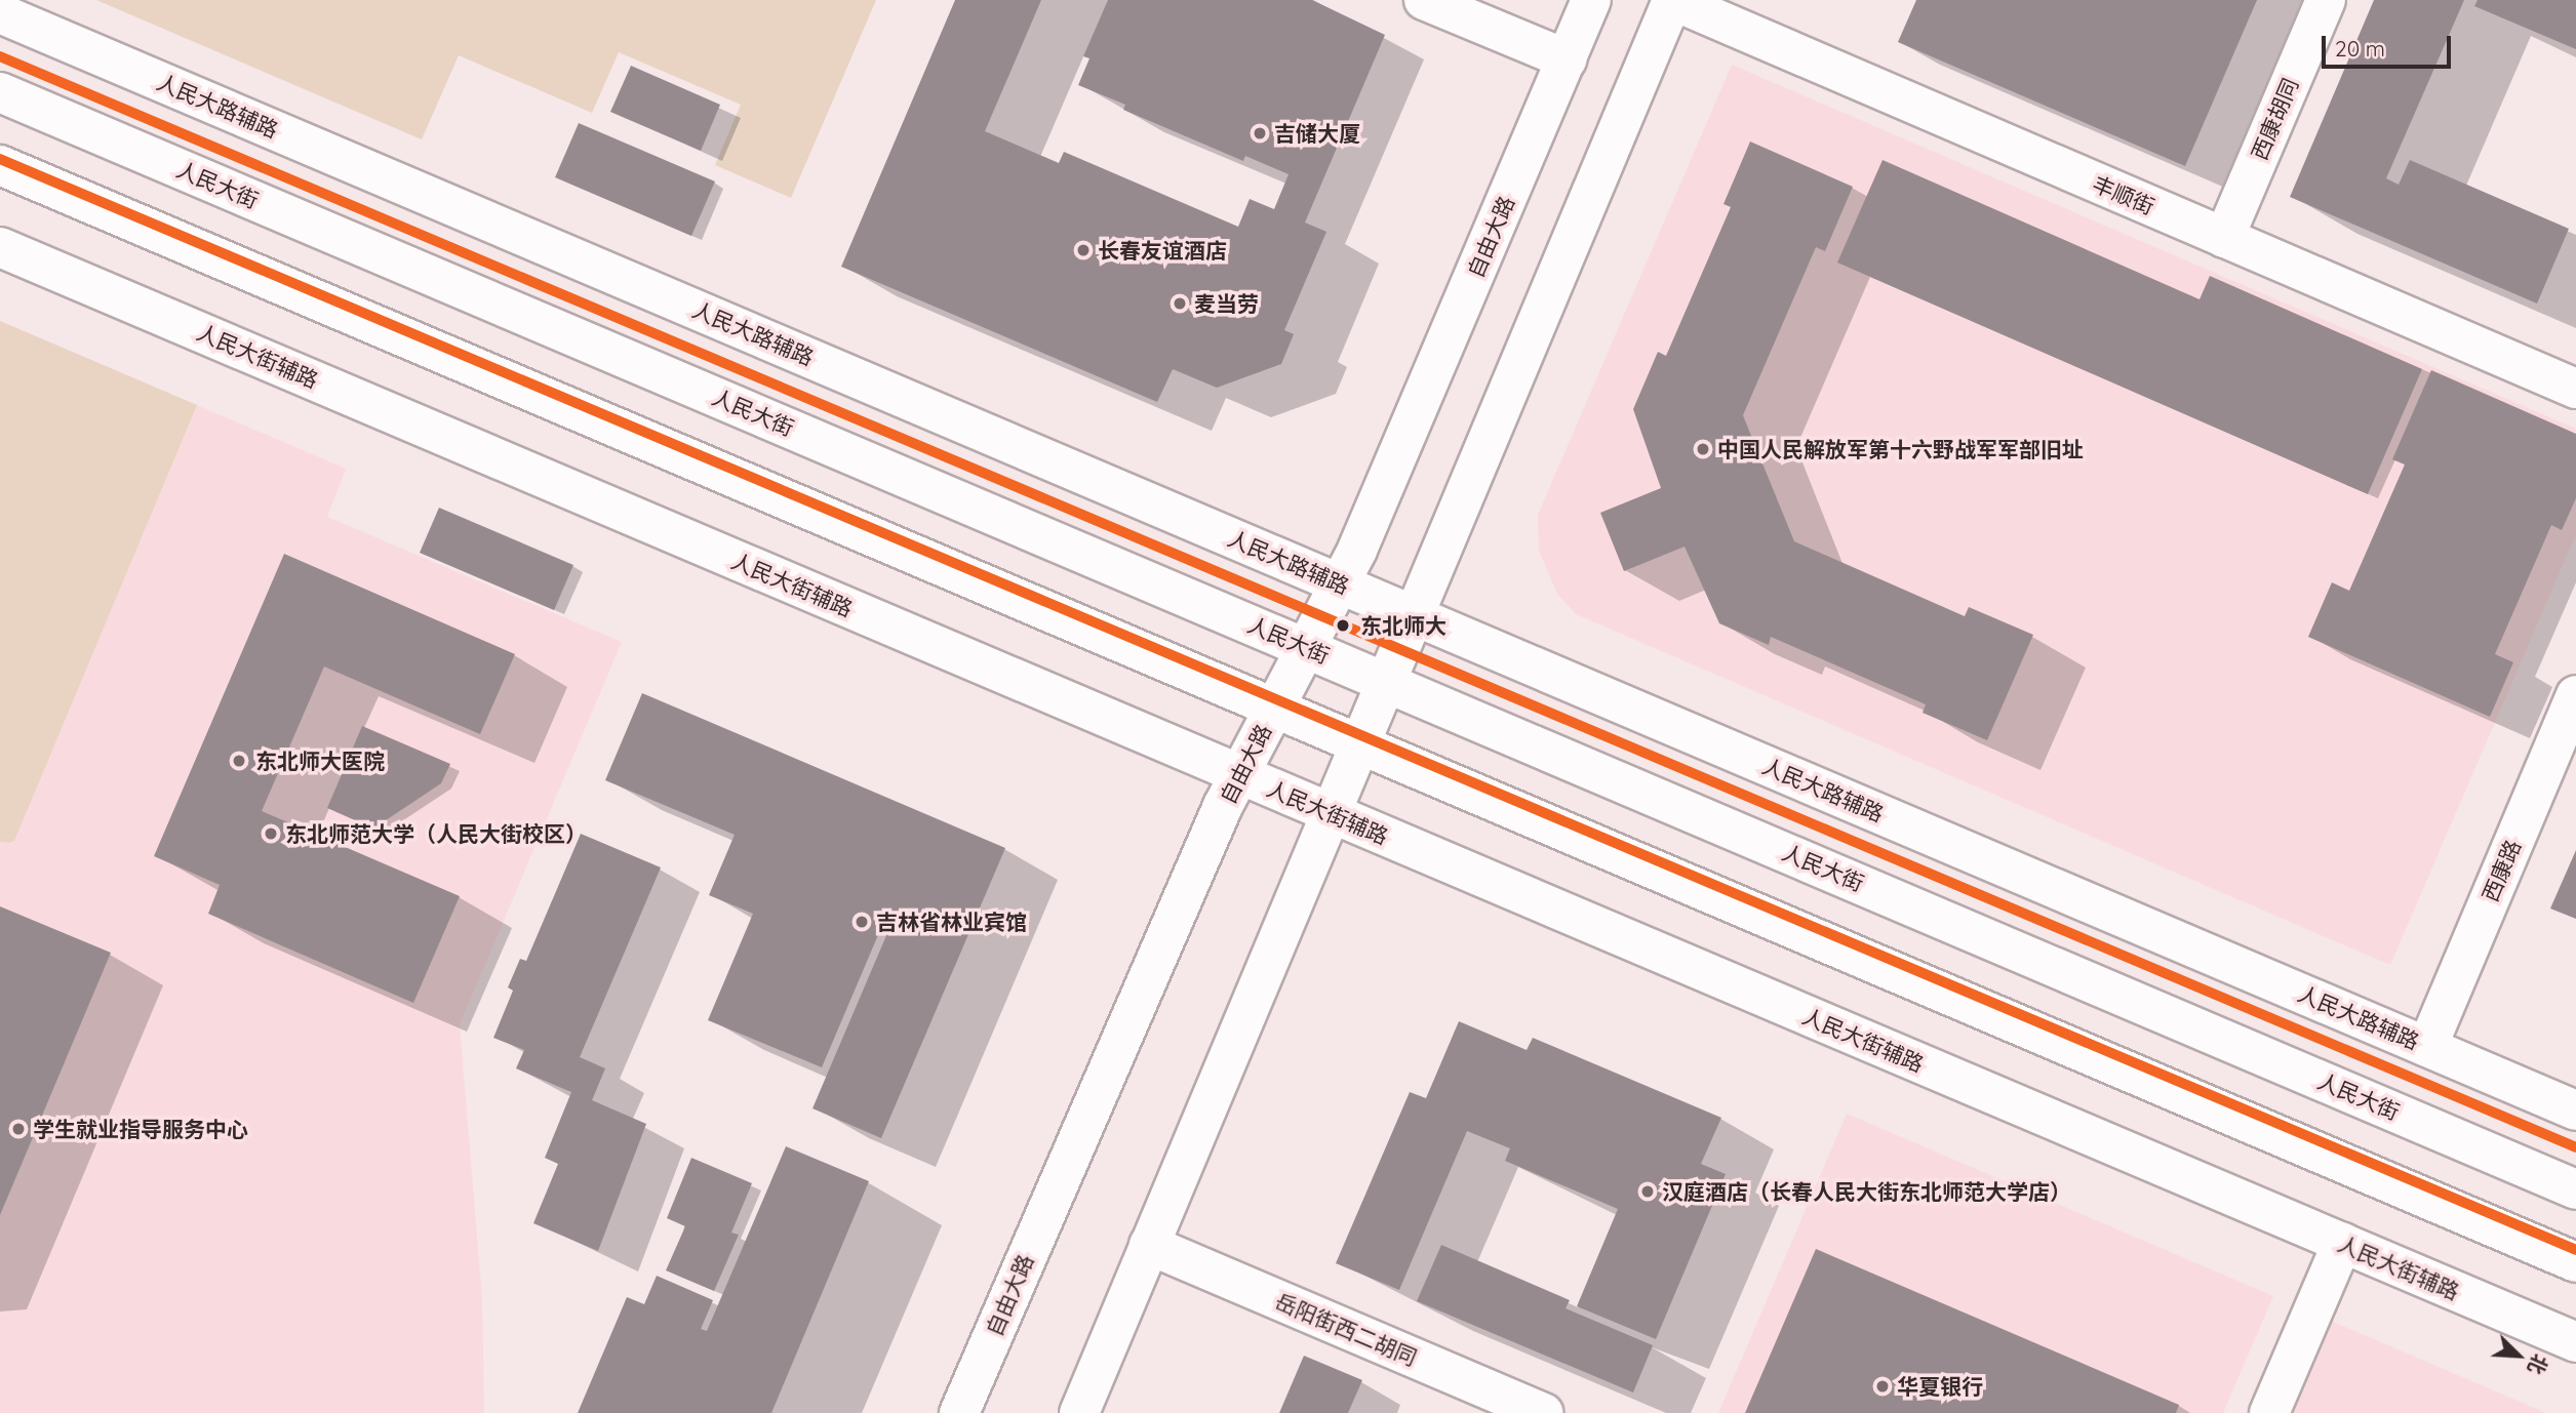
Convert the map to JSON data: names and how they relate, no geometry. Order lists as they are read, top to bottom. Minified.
{"streets":{"main road":["人民大路辅路","西康胡同","人民大街","丰顺街","自由大路","人民大街辅路","西康路","岳阳街西二胡同"]},"crossings":[["人民大路辅路","自由大路"],["人民大路辅路","西康路"],["西康胡同","丰顺街"],["人民大街","自由大路"],["自由大路","人民大街辅路"]],"places":["吉储大厦","长春友谊酒店","麦当劳","中国人民解放军第十六野战军军部旧址","东北师大","东北师大医院","东北师范大学（人民大街校区）","吉林省林业宾馆","学生就业指导服务中心","汉庭酒店（长春人民大街东北师范大学店）","华夏银行"],"scale_bar":"20 m","north":"bottom right"}
